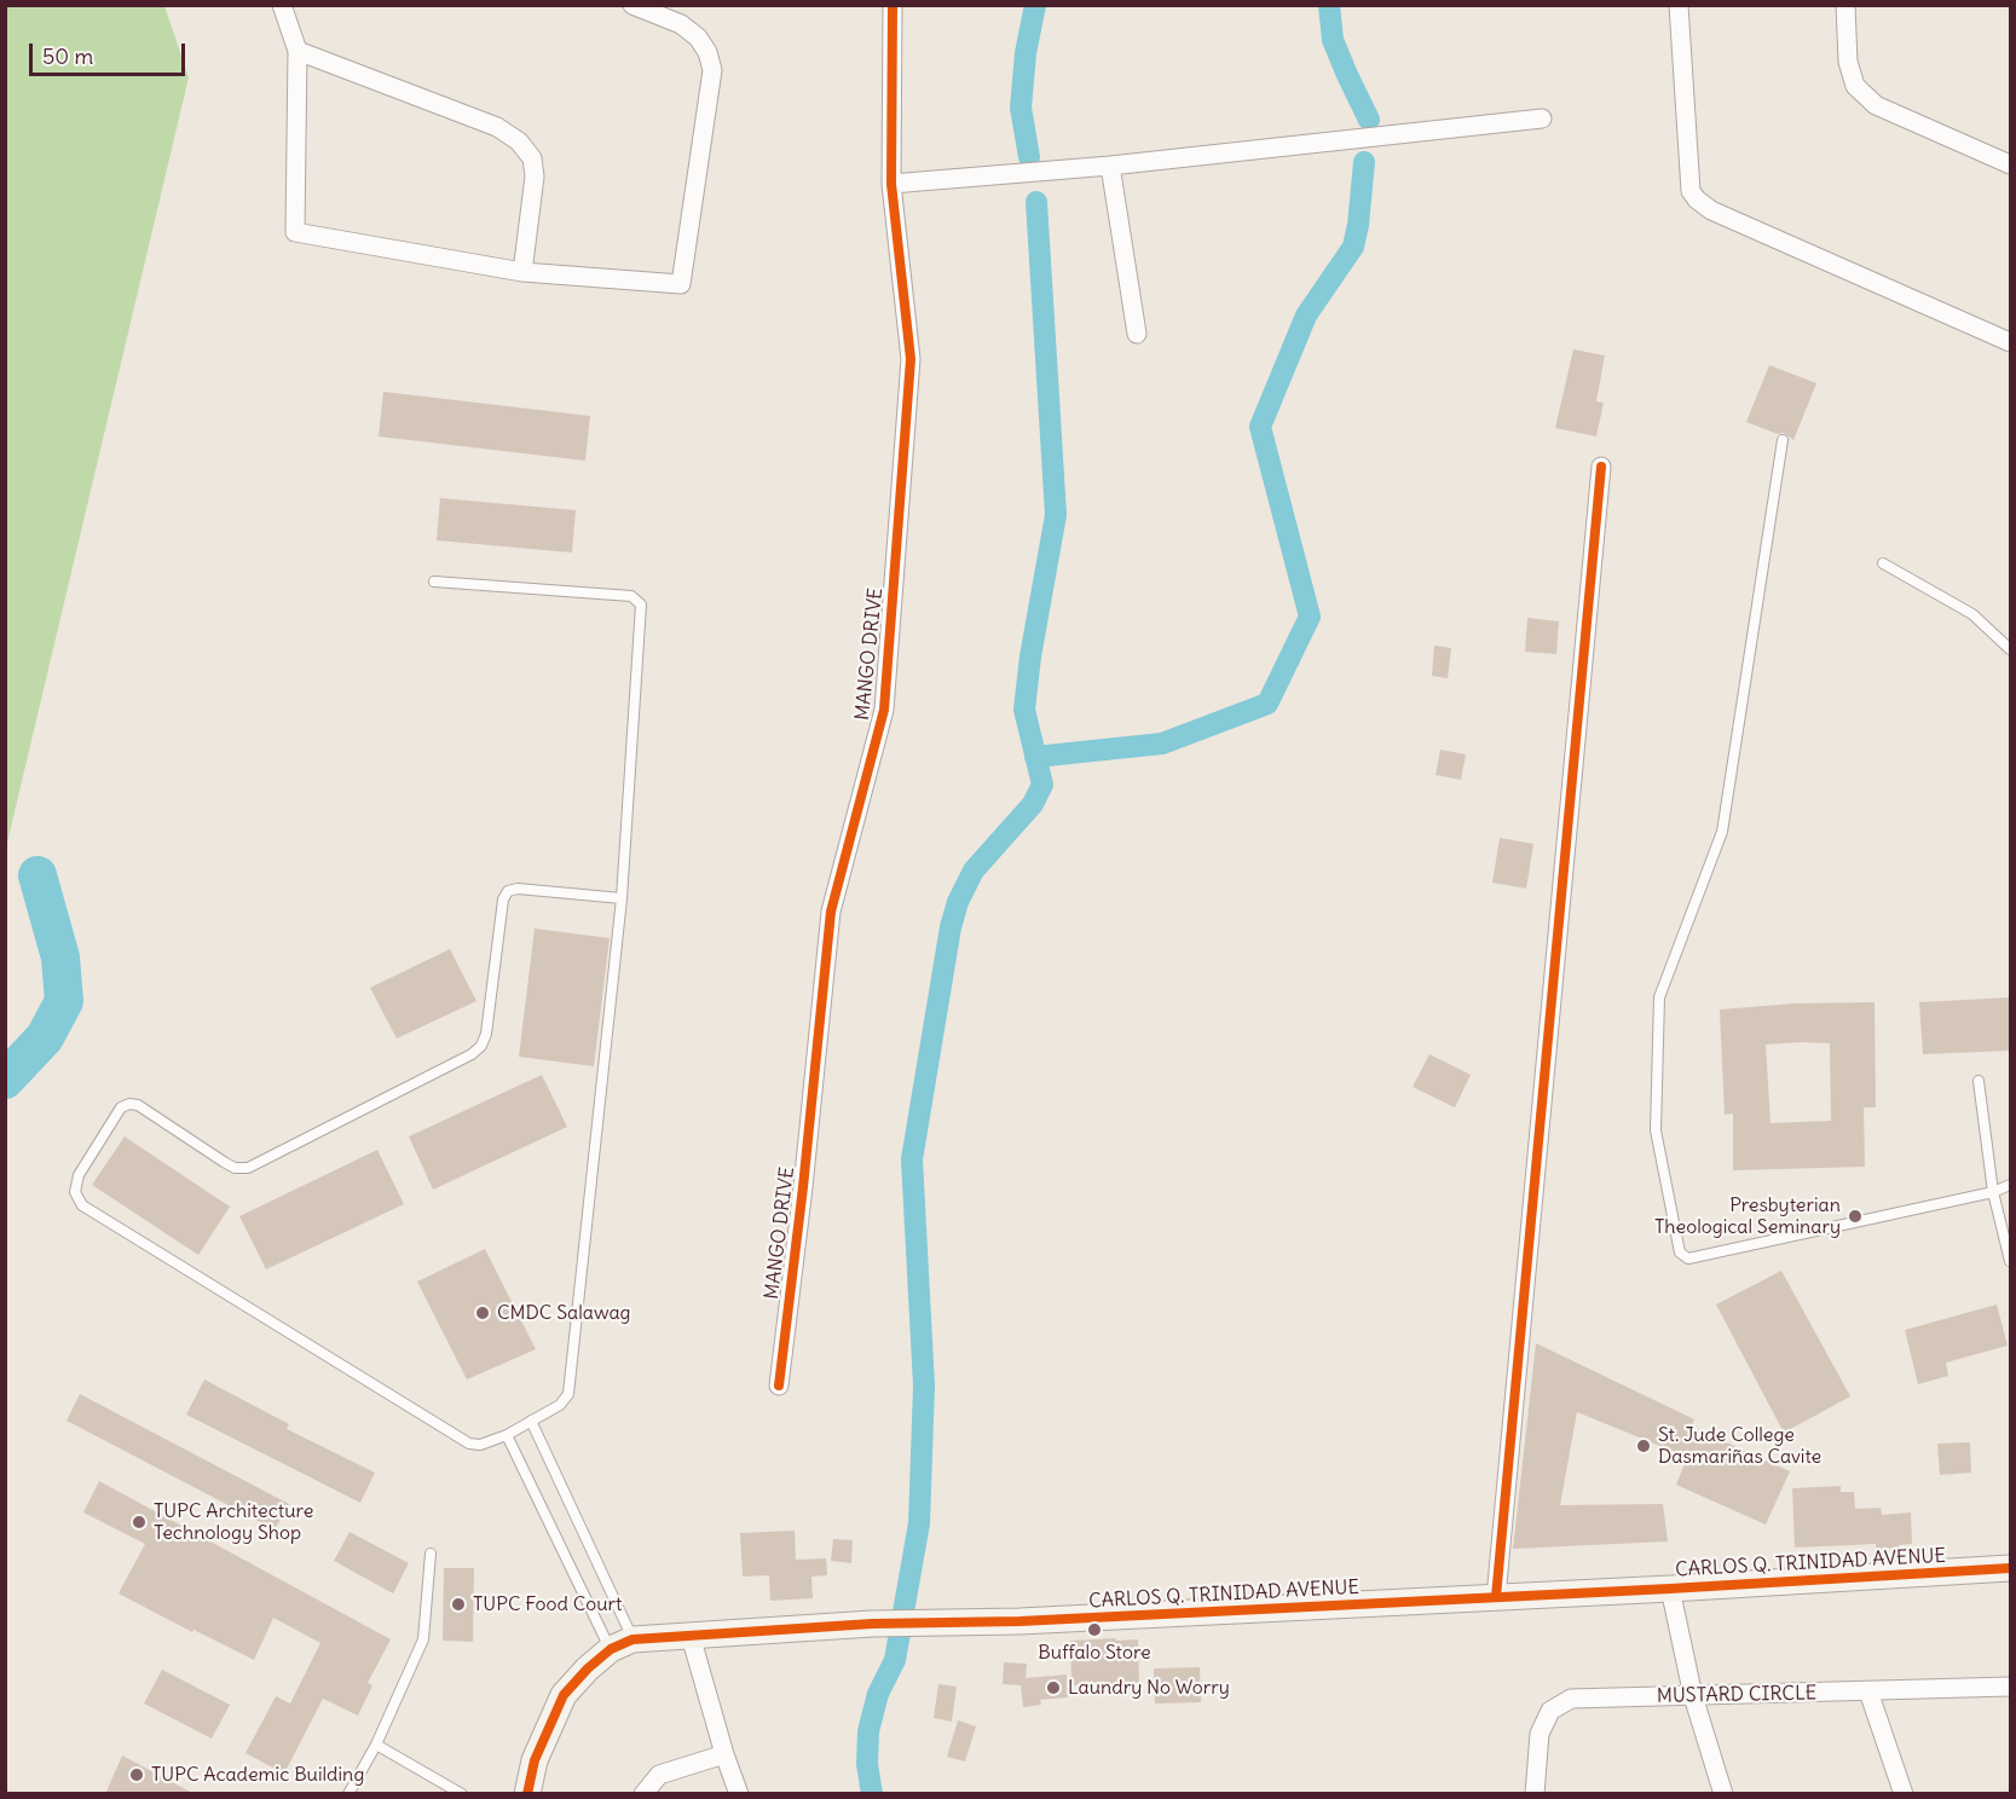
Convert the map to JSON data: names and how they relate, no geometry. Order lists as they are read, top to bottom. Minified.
{"streets":{"main road":["CARLOS Q. TRINIDAD AVENUE"],"street":["MANGO DRIVE","MUSTARD CIRCLE"]},"places":["Presbyterian Theological Seminary","CMDC Salawag","St. Jude College Dasmariñas Cavite","TUPC Architecture Technology Shop","TUPC Food Court","Buffalo Store","Laundry No Worry","TUPC Academic Building"],"scale_bar":"50 m"}
